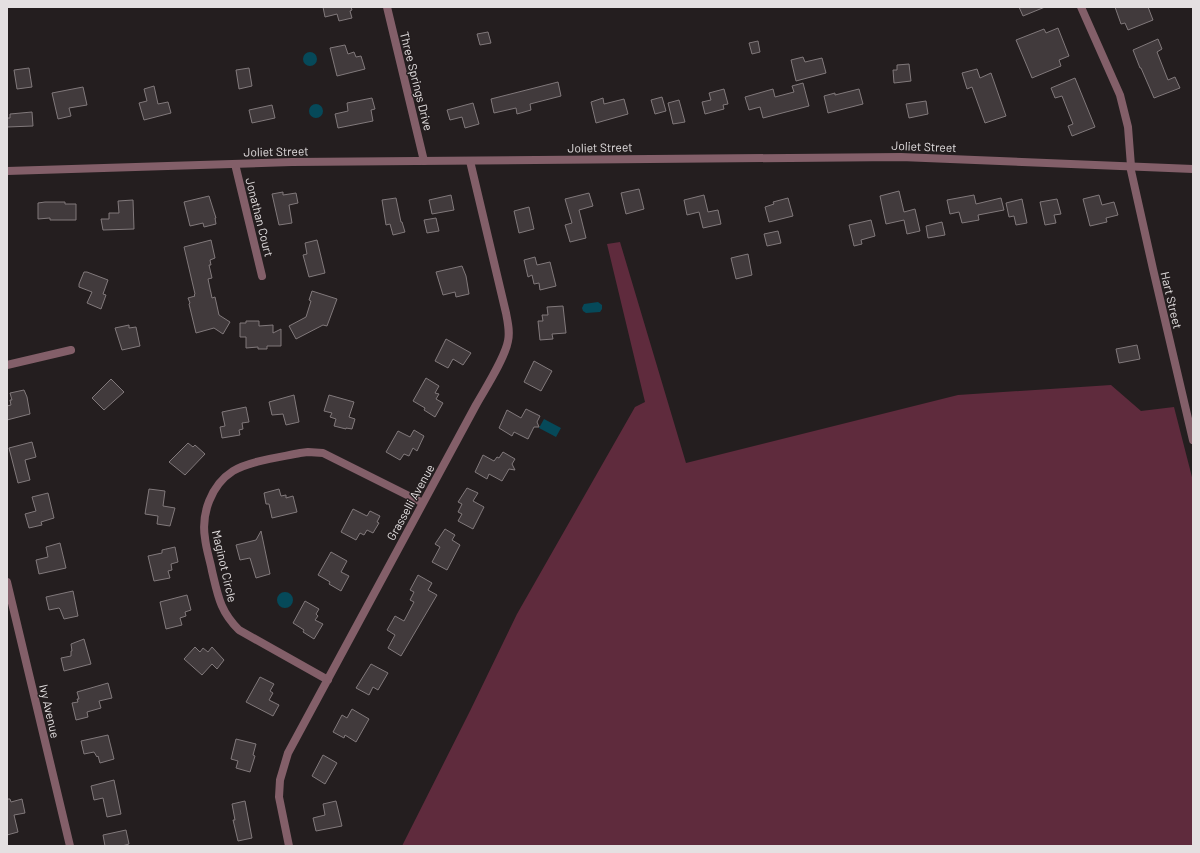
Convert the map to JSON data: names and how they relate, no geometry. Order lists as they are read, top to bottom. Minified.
{"streets":{"street":["Three Springs Drive","Joliet Street","Jonathan Court","Hart Street","Grasselli Avenue","Maginot Circle","Ivy Avenue"]},"crossings":[["Three Springs Drive","Joliet Street"],["Joliet Street","Jonathan Court"],["Joliet Street","Hart Street"],["Joliet Street","Grasselli Avenue"],["Grasselli Avenue","Maginot Circle"]]}
